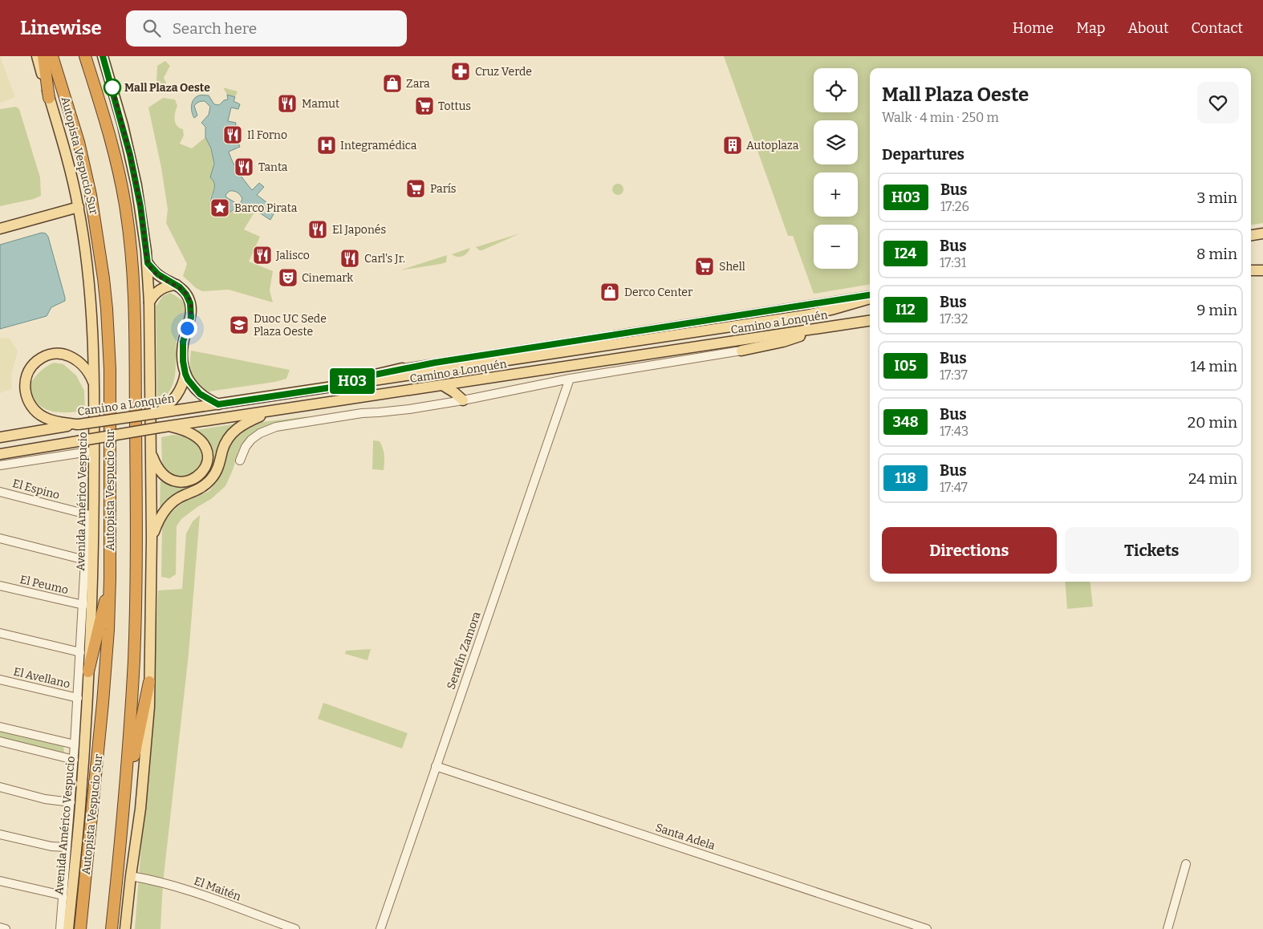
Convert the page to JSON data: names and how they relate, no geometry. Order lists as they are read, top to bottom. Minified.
{"streets":{"highway":["Autopista Vespucio Sur"],"main road":["Camino a Lonquén","Avenida Américo Vespucio"],"street":["El Espino","El Peumo","Serafín Zamora","El Avellano","Santa Adela","El Maitén"]},"crossings":[["Camino a Lonquén","Serafín Zamora"],["El Espino","Avenida Américo Vespucio"],["Avenida Américo Vespucio","El Peumo"],["Avenida Américo Vespucio","El Avellano"],["Serafín Zamora","Santa Adela"]],"places":{"pharmacy":["Cruz Verde"],"shop":["Zara","Derco Center"],"other":["Mall Plaza Oeste"],"restaurant":["Mamut","Il Forno","Tanta","El Japonés","Jalisco","Carl's Jr."],"supermarket":["Tottus","París","Shell"],"hospital":["Integramédica"],"building":["Autoplaza"],"place":["Barco Pirata"],"theatre":["Cinemark"],"school or university":["Duoc UC Sede Plaza Oeste"]},"lines":["bus line H03"],"page":{"header":"Linewise","search":"Search here","nav":["Home","Map","About","Contact"],"on_map":"H03","map_buttons":["+","−"],"heading":[["Mall Plaza Oeste","Walk · 4 min · 250 m"],"Departures"],"list":[{"mark":"H03","name":"Bus","note":"17:26","value":"3 min"},{"mark":"I24","name":"Bus","note":"17:31","value":"8 min"},{"mark":"I12","name":"Bus","note":"17:32","value":"9 min"},{"mark":"I05","name":"Bus","note":"17:37","value":"14 min"},{"mark":"348","name":"Bus","note":"17:43","value":"20 min"},{"mark":"118","name":"Bus","note":"17:47","value":"24 min"}],"buttons":["Directions","Tickets"]}}
